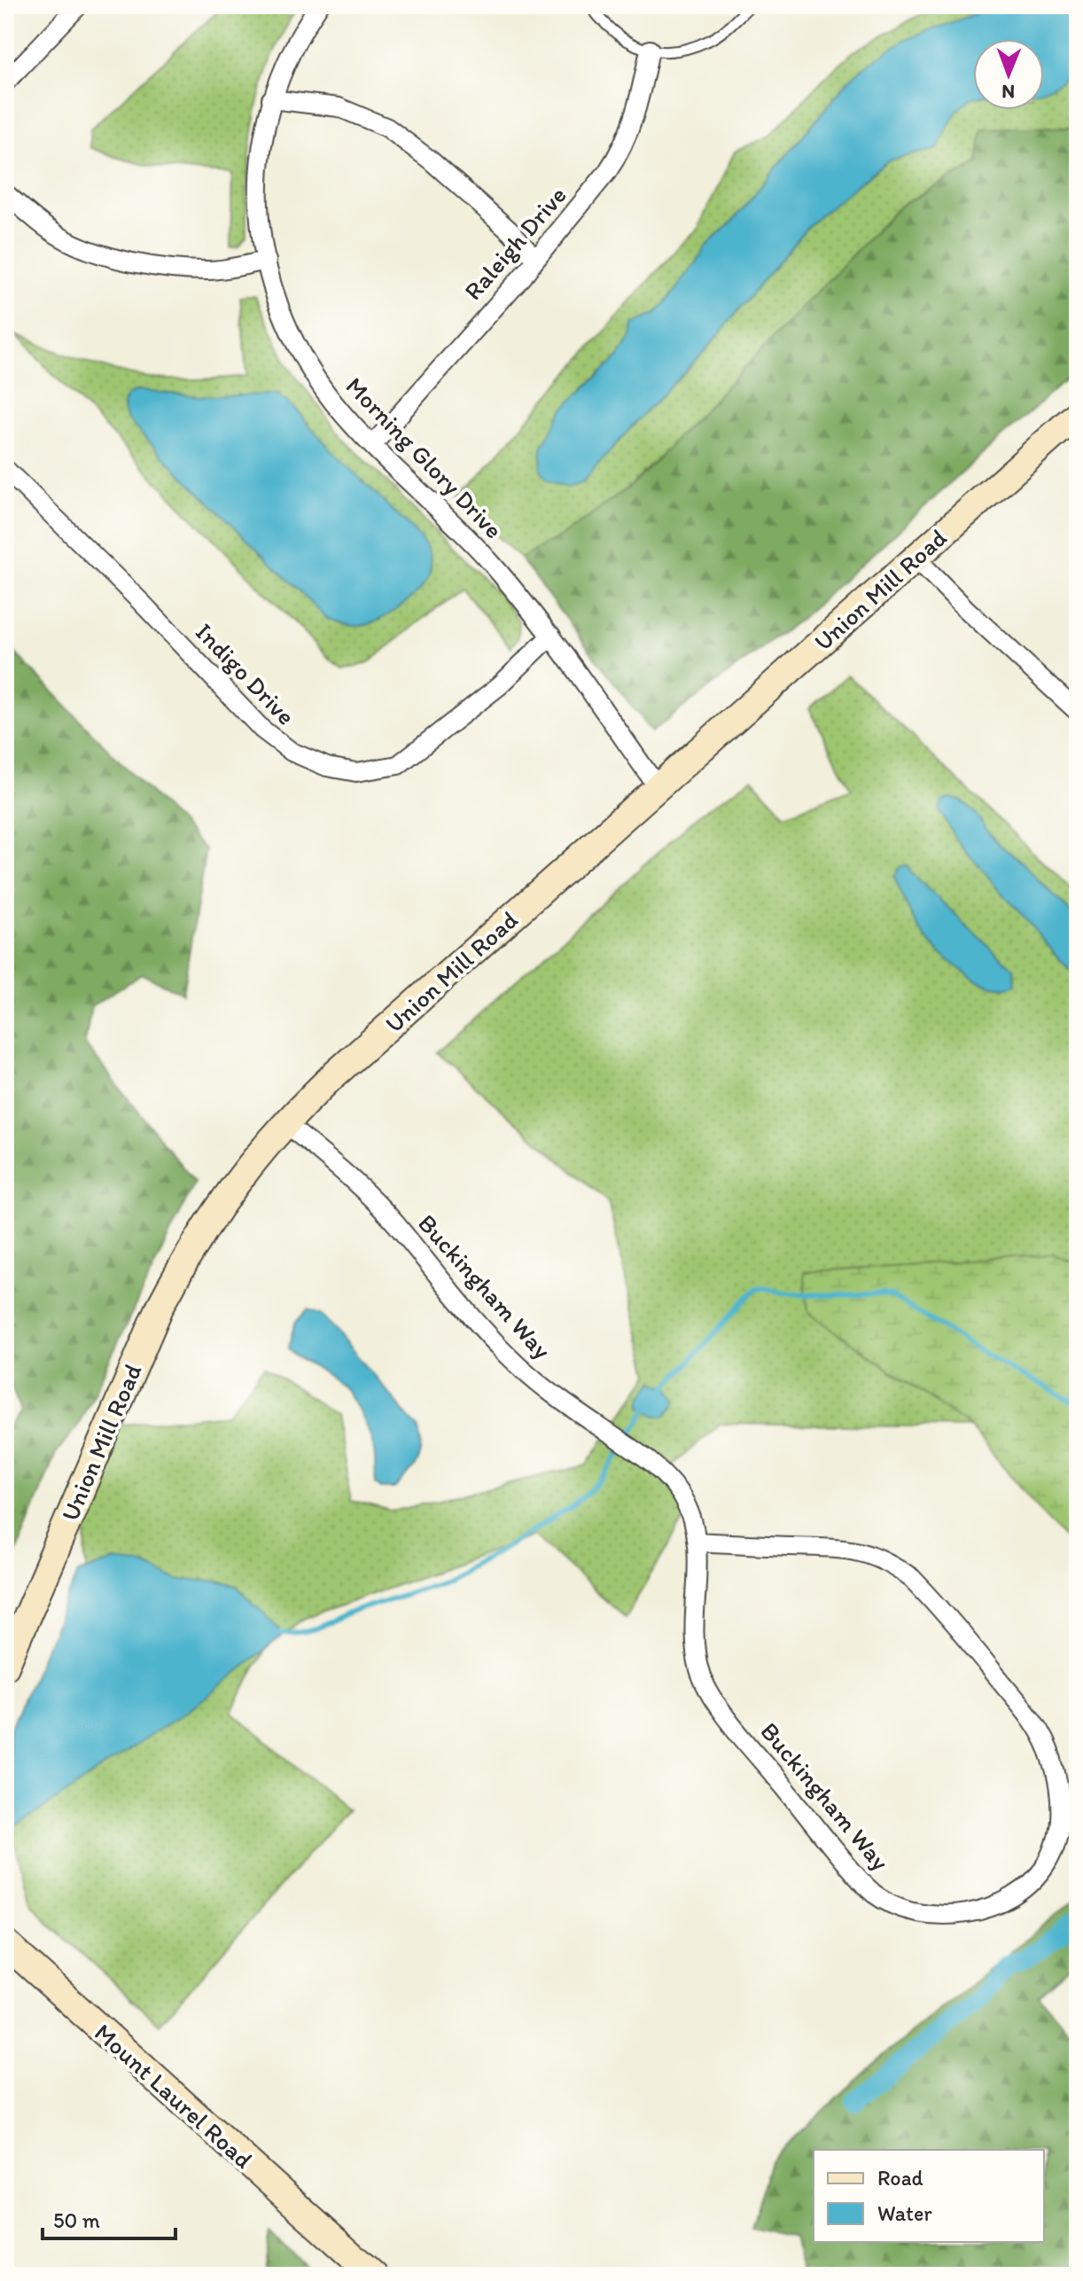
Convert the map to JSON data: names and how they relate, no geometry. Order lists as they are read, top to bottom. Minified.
{"streets":{"street":["Raleigh Drive","Morning Glory Drive","Union Mill Road","Indigo Drive","Buckingham Way","Mount Laurel Road"]},"crossings":[["Raleigh Drive","Morning Glory Drive"],["Morning Glory Drive","Union Mill Road"],["Morning Glory Drive","Indigo Drive"],["Union Mill Road","Buckingham Way"]],"legend":["Road","Water"],"scale_bar":"50 m","north":"bottom"}
